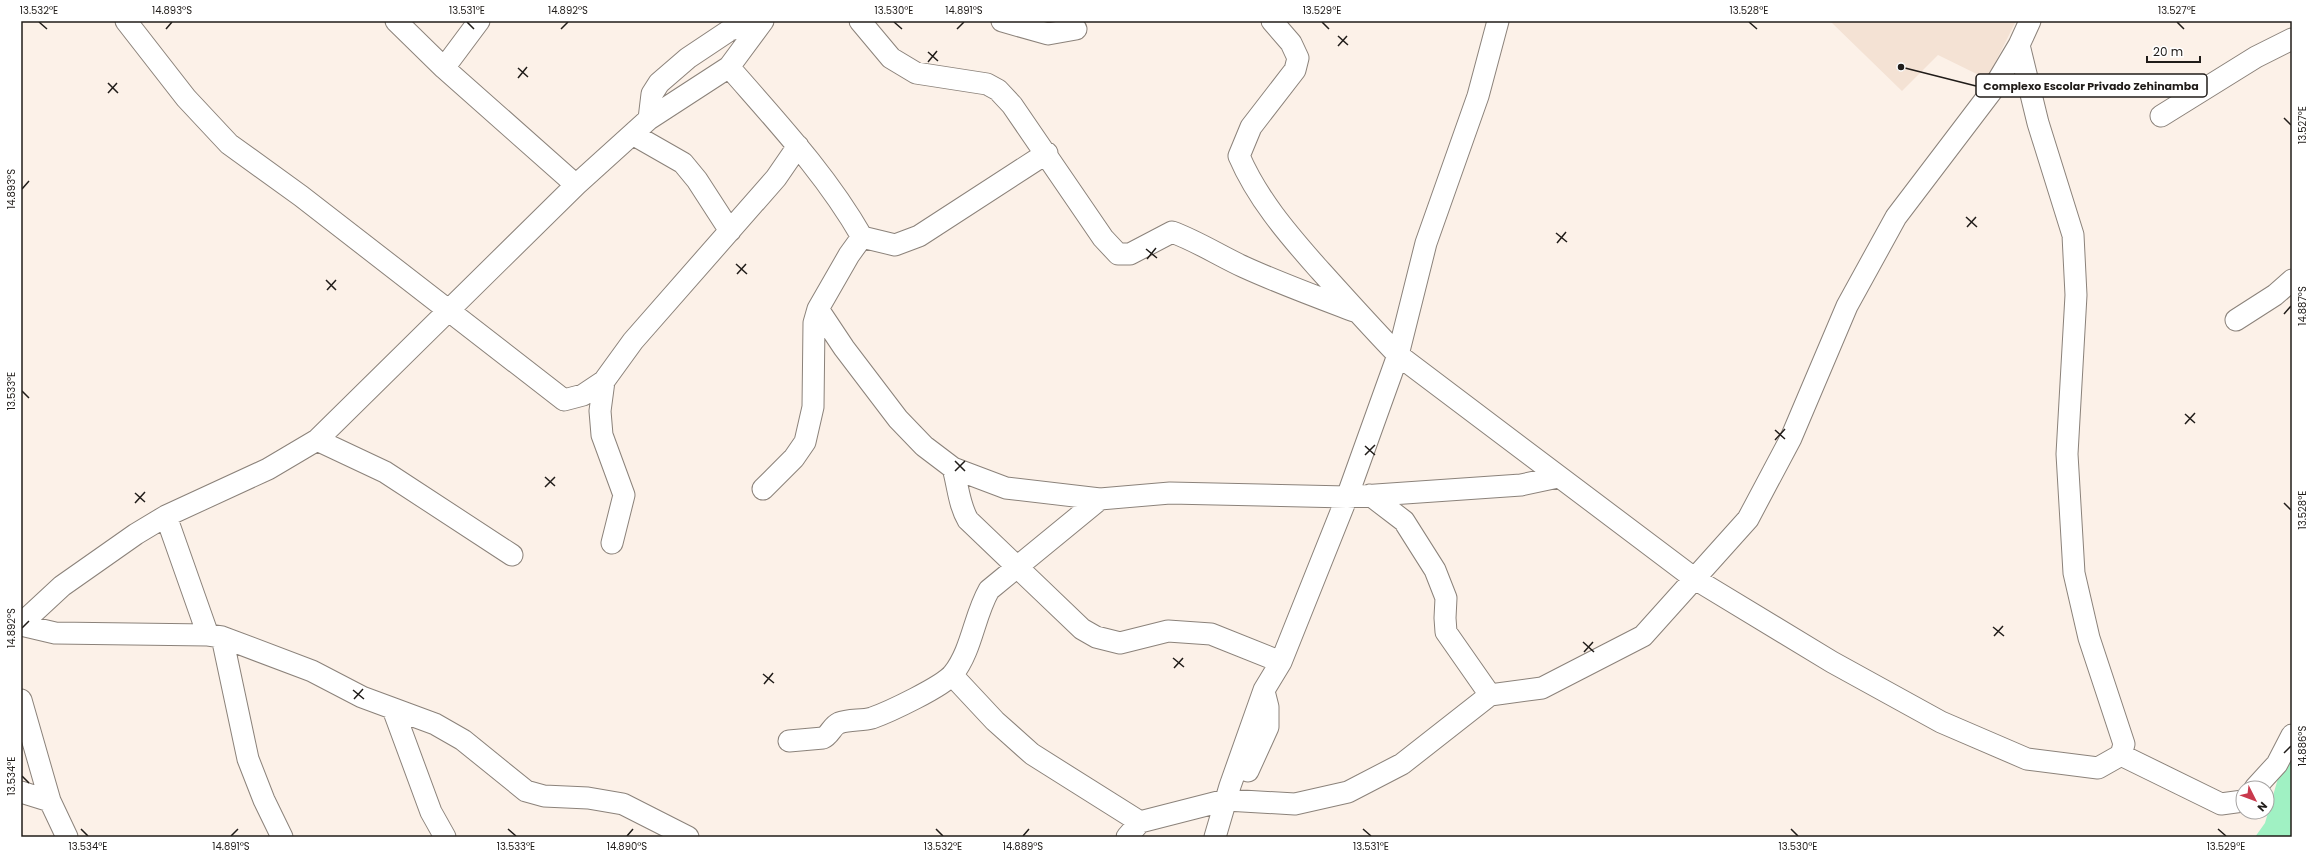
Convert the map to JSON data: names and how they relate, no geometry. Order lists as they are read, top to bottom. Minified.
{"places":["Complexo Escolar Privado Zehinamba"],"scale_bar":"20 m","north":"bottom right","coordinates":["13.532°E","14.893°S","13.531°E","14.892°S","13.530°E","14.891°S","13.529°E","13.528°E","13.527°E","14.887°S","13.533°E","14.886°S","13.534°E","14.890°S","14.889°S"]}
